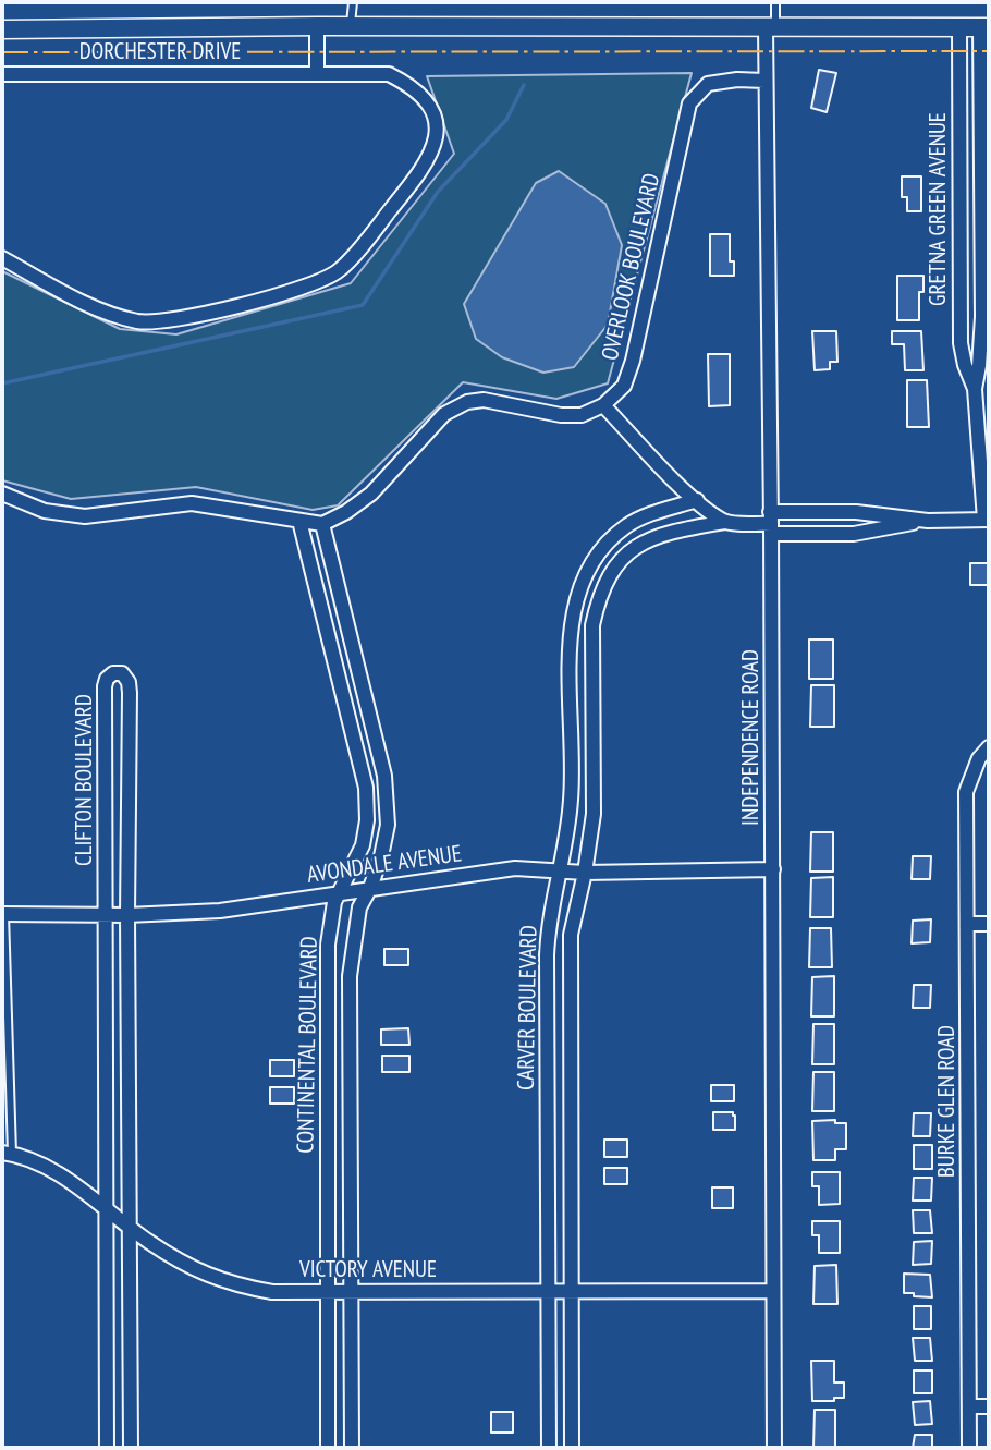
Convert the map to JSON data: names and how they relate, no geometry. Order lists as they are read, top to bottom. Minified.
{"streets":{"street":["DORCHESTER DRIVE","GRETNA GREEN AVENUE","OVERLOOK BOULEVARD","INDEPENDENCE ROAD","CLIFTON BOULEVARD","AVONDALE AVENUE","CARVER BOULEVARD","CONTINENTAL BOULEVARD","BURKE GLEN ROAD","VICTORY AVENUE"]},"crossings":[["OVERLOOK BOULEVARD","INDEPENDENCE ROAD"],["INDEPENDENCE ROAD","AVONDALE AVENUE"],["INDEPENDENCE ROAD","CARVER BOULEVARD"],["INDEPENDENCE ROAD","VICTORY AVENUE"],["CLIFTON BOULEVARD","AVONDALE AVENUE"],["CLIFTON BOULEVARD","VICTORY AVENUE"],["AVONDALE AVENUE","CARVER BOULEVARD"],["AVONDALE AVENUE","CONTINENTAL BOULEVARD"],["CARVER BOULEVARD","VICTORY AVENUE"],["CONTINENTAL BOULEVARD","VICTORY AVENUE"]]}
